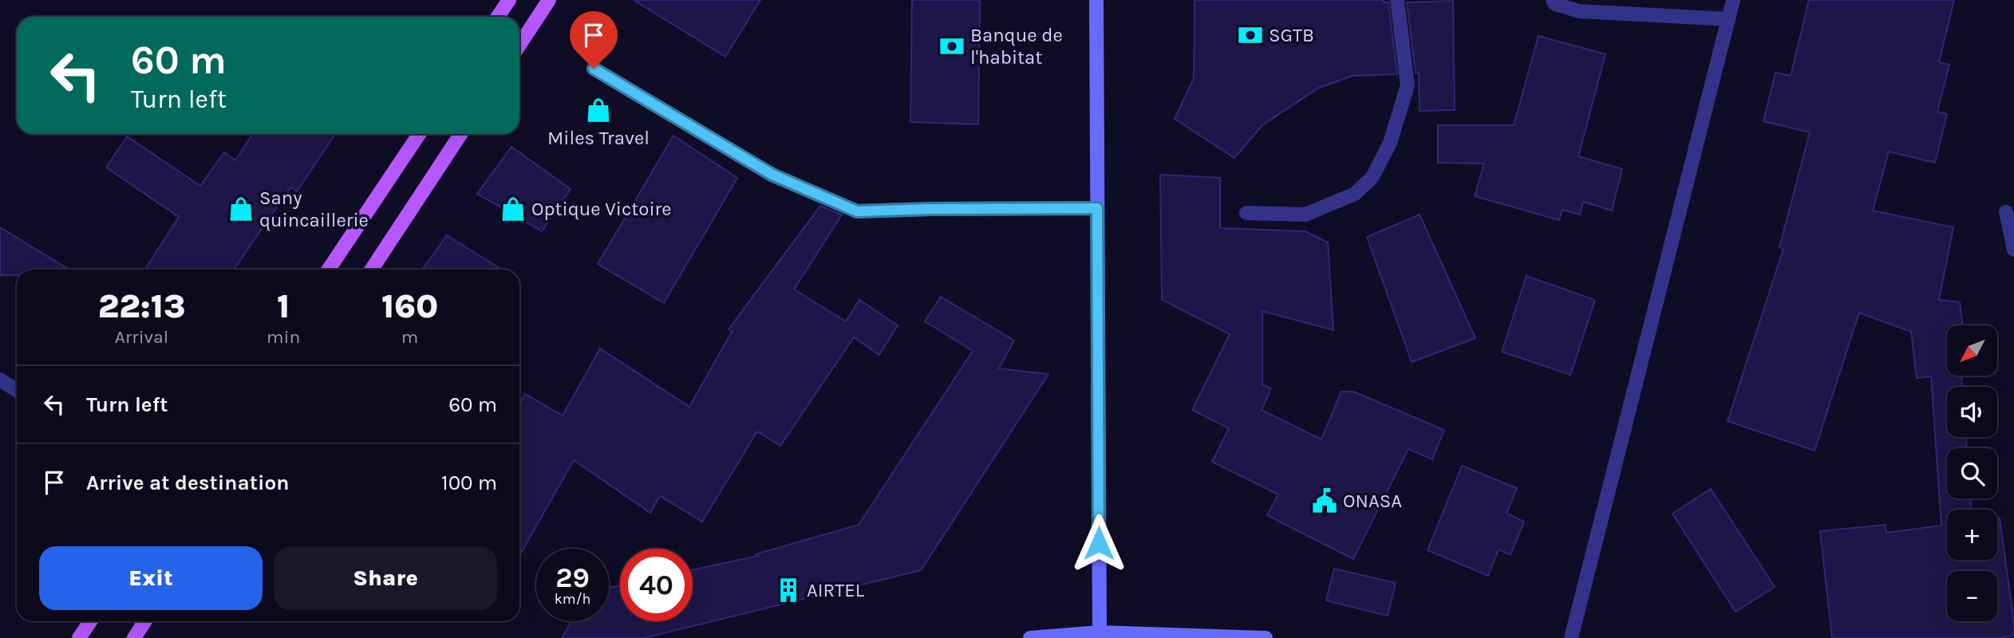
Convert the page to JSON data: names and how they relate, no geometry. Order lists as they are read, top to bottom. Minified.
{"places":{"bank":["SGTB","Banque de l'habitat"],"shop":["Miles Travel","Sany quincaillerie","Optique Victoire"],"public building":["ONASA"],"building":["AIRTEL"]},"north":"bottom left","page":{"turn":["60 m","Turn left"],"eta":["22:13","Arrival","1","min","160","m"],"map_buttons":["+","−"],"list":[{"name":"Turn left","value":"60 m"},{"name":"Arrive at destination","value":"100 m"}],"buttons":["Exit","Share"],"speed":"29 km/h","limit":"40"}}
